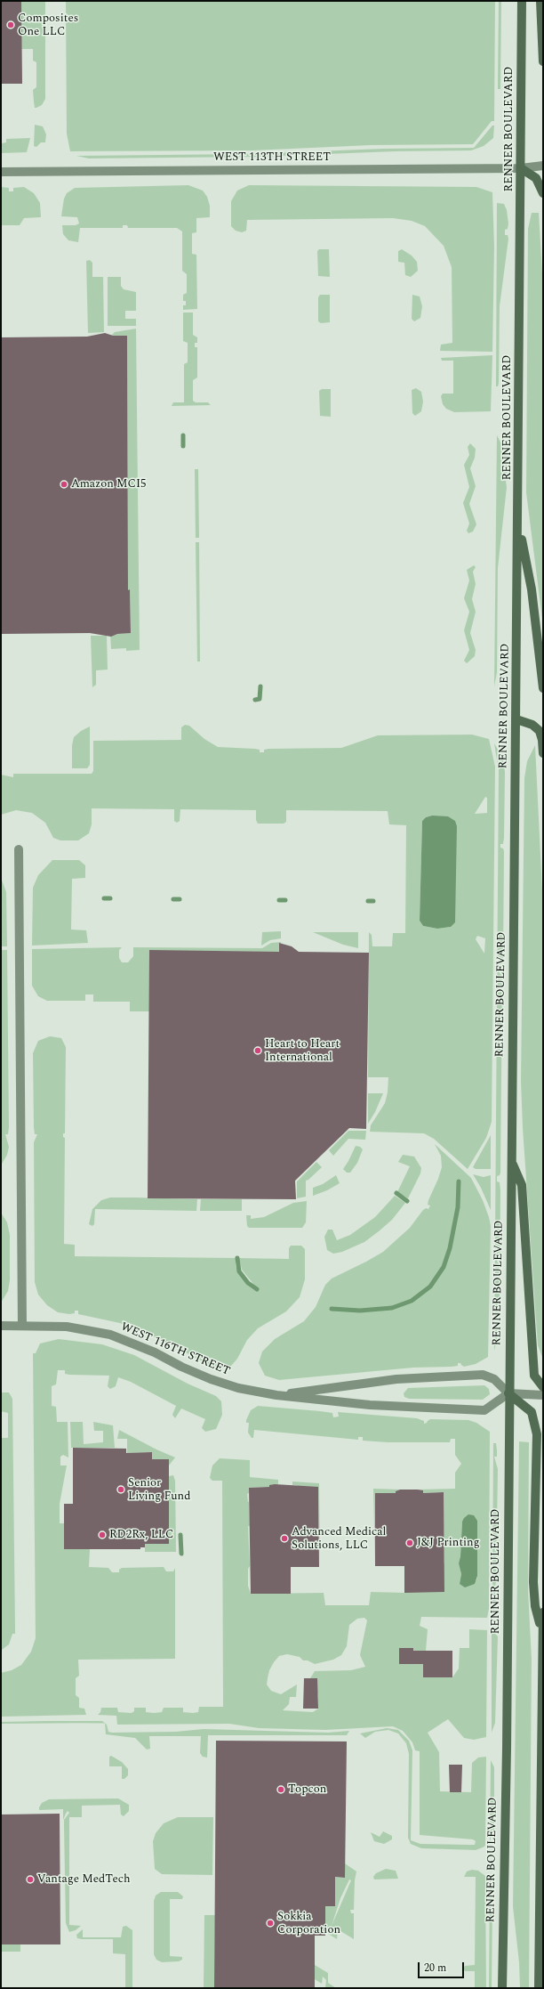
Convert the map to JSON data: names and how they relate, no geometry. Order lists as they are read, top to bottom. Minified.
{"streets":{"main road":["RENNER BOULEVARD"],"street":["WEST 113TH STREET","WEST 116TH STREET"]},"crossings":[["RENNER BOULEVARD","WEST 113TH STREET"],["RENNER BOULEVARD","WEST 116TH STREET"]],"places":["Composites One LLC","Amazon MCI5","Heart to Heart International","Senior Living Fund","RD2Rx, LLC","Advanced Medical Solutions, LLC","J&J Printing","Topcon","Vantage MedTech","Sokkia Corporation"],"scale_bar":"20 m"}
